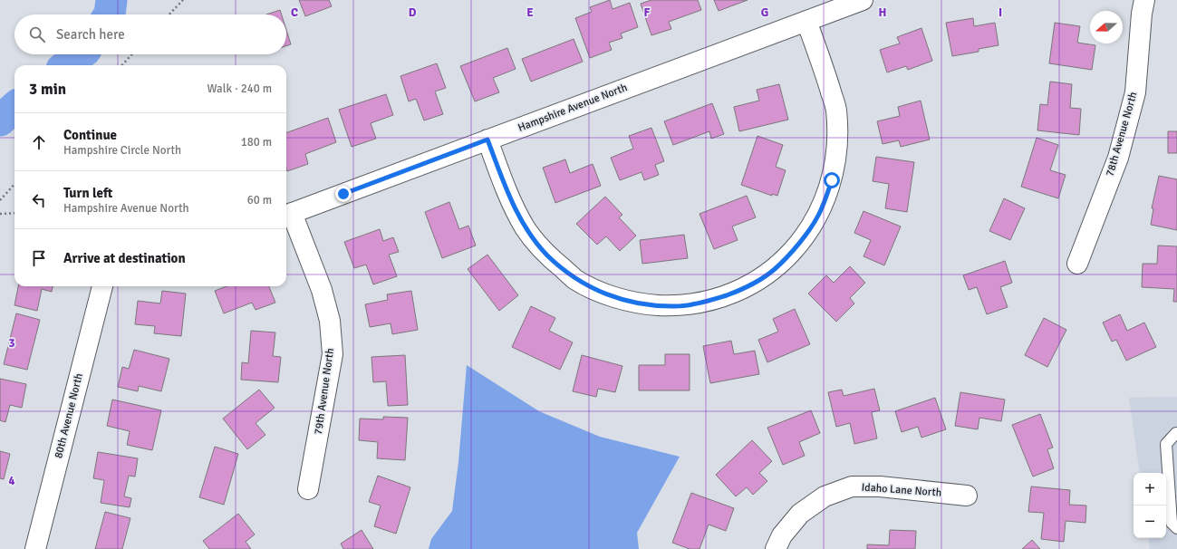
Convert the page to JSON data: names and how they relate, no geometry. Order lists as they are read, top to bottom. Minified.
{"streets":{"street":["Hampshire Avenue North","78th Avenue North","79th Avenue North","80th Avenue North","Idaho Lane North"]},"crossings":[["Hampshire Avenue North","79th Avenue North"]],"north":"left","page":{"search":"Search here","heading":["3 min","Walk · 240 m"],"list":[["Continue","Hampshire Circle North","180 m"],["Turn left","Hampshire Avenue North","60 m"],"Arrive at destination"],"map_buttons":["+","−"]},"grid":{"columns":["C","D","E","F","G","H","I"],"rows":["3","4"]}}
